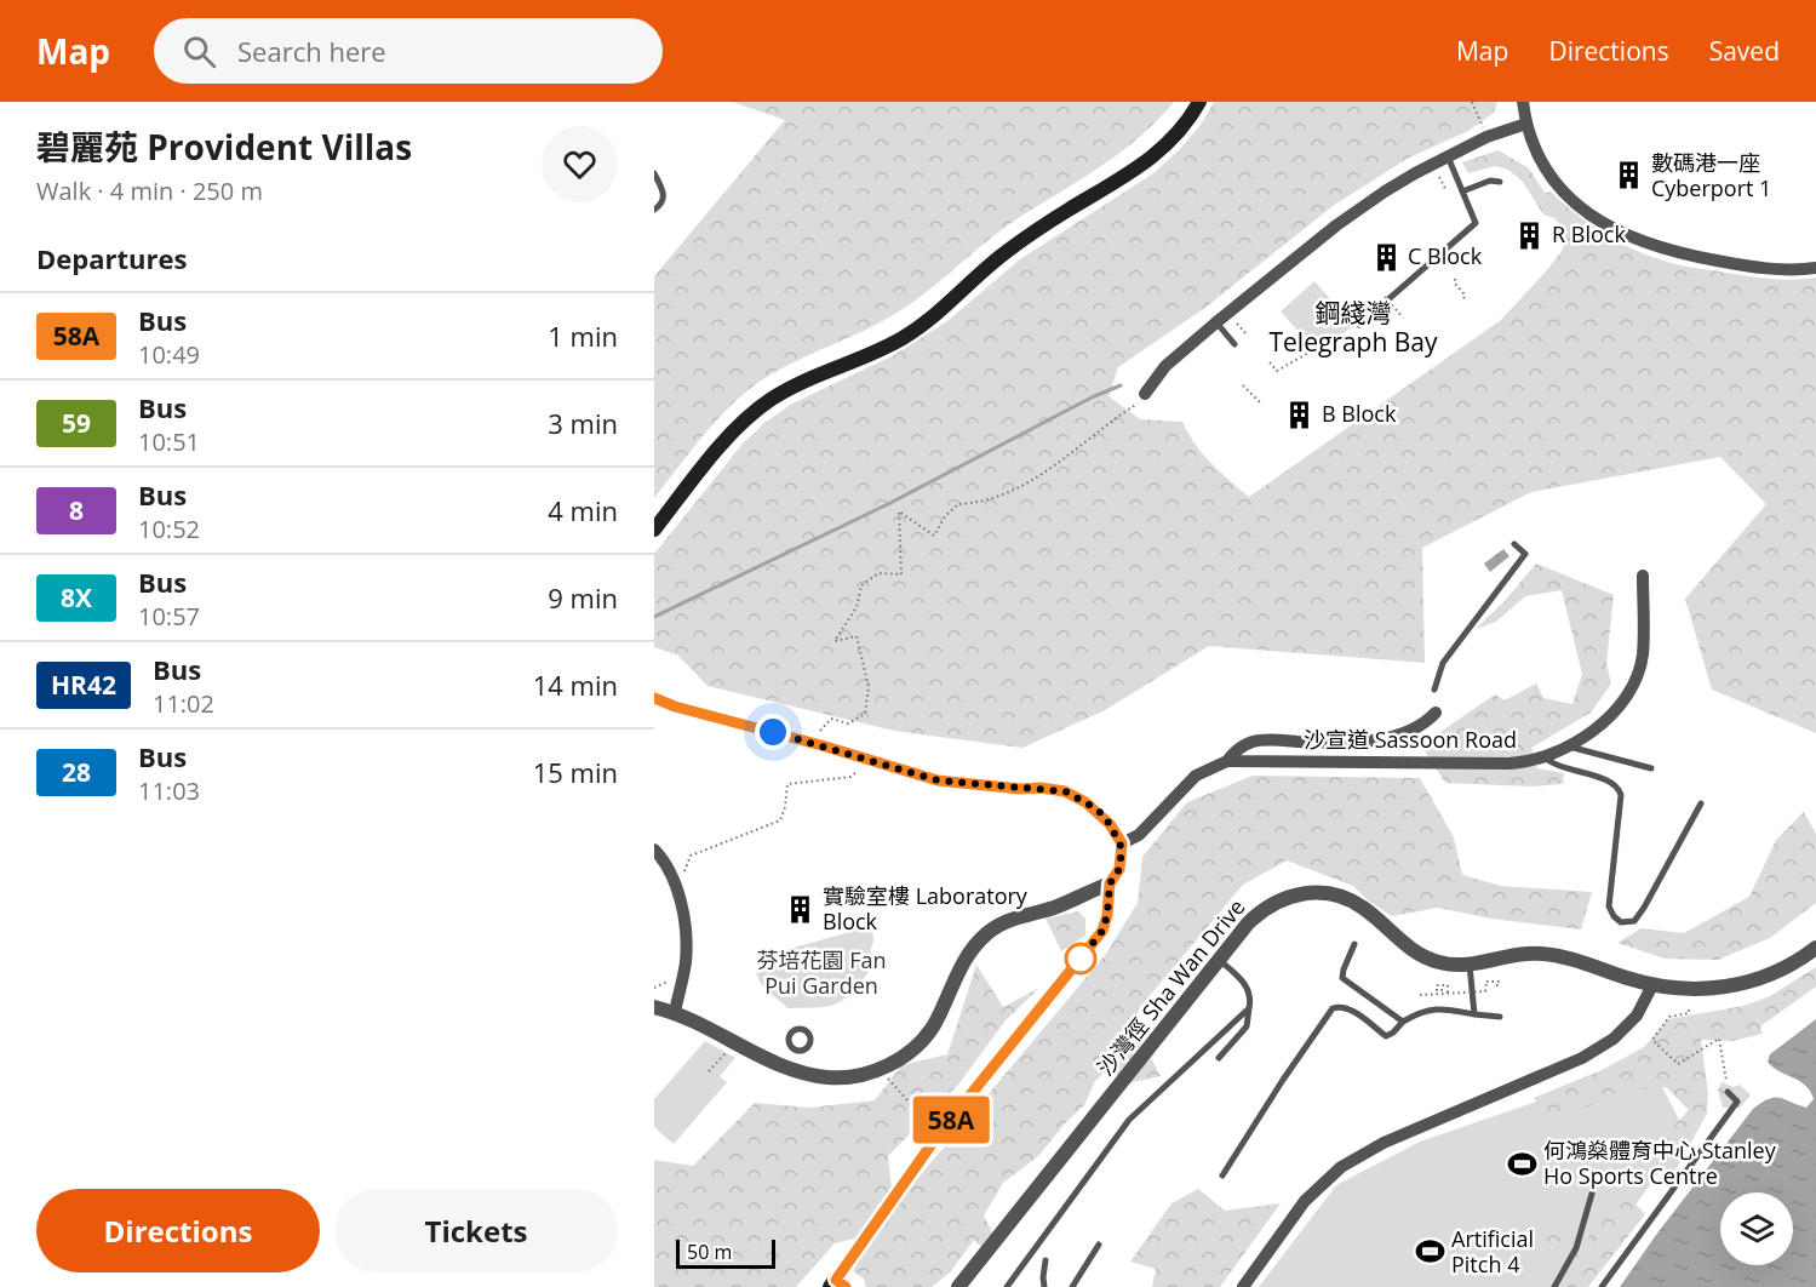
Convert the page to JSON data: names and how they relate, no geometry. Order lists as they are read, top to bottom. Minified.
{"streets":{"street":["沙宣道 Sassoon Road","沙灣徑 Sha Wan Drive"]},"districts":["鋼綫灣 Telegraph Bay"],"parks":["芬培花園 Fan Pui Garden"],"places":{"building":["數碼港一座 Cyberport 1","R Block","C Block","B Block","實驗室樓 Laboratory Block"],"sports":["何鴻燊體育中心 Stanley Ho Sports Centre","Artificial Pitch 4"]},"lines":["bus line 58A"],"scale_bar":"50 m","page":{"header":"Map","search":"Search here","nav":["Map","Directions","Saved"],"heading":[["碧麗苑 Provident Villas","Walk · 4 min · 250 m"],"Departures"],"on_map":"58A","list":[{"mark":"58A","name":"Bus","note":"10:49","value":"1 min"},{"mark":"59","name":"Bus","note":"10:51","value":"3 min"},{"mark":"8","name":"Bus","note":"10:52","value":"4 min"},{"mark":"8X","name":"Bus","note":"10:57","value":"9 min"},{"mark":"HR42","name":"Bus","note":"11:02","value":"14 min"},{"mark":"28","name":"Bus","note":"11:03","value":"15 min"}],"buttons":["Directions","Tickets"],"scale":"50 m"}}
